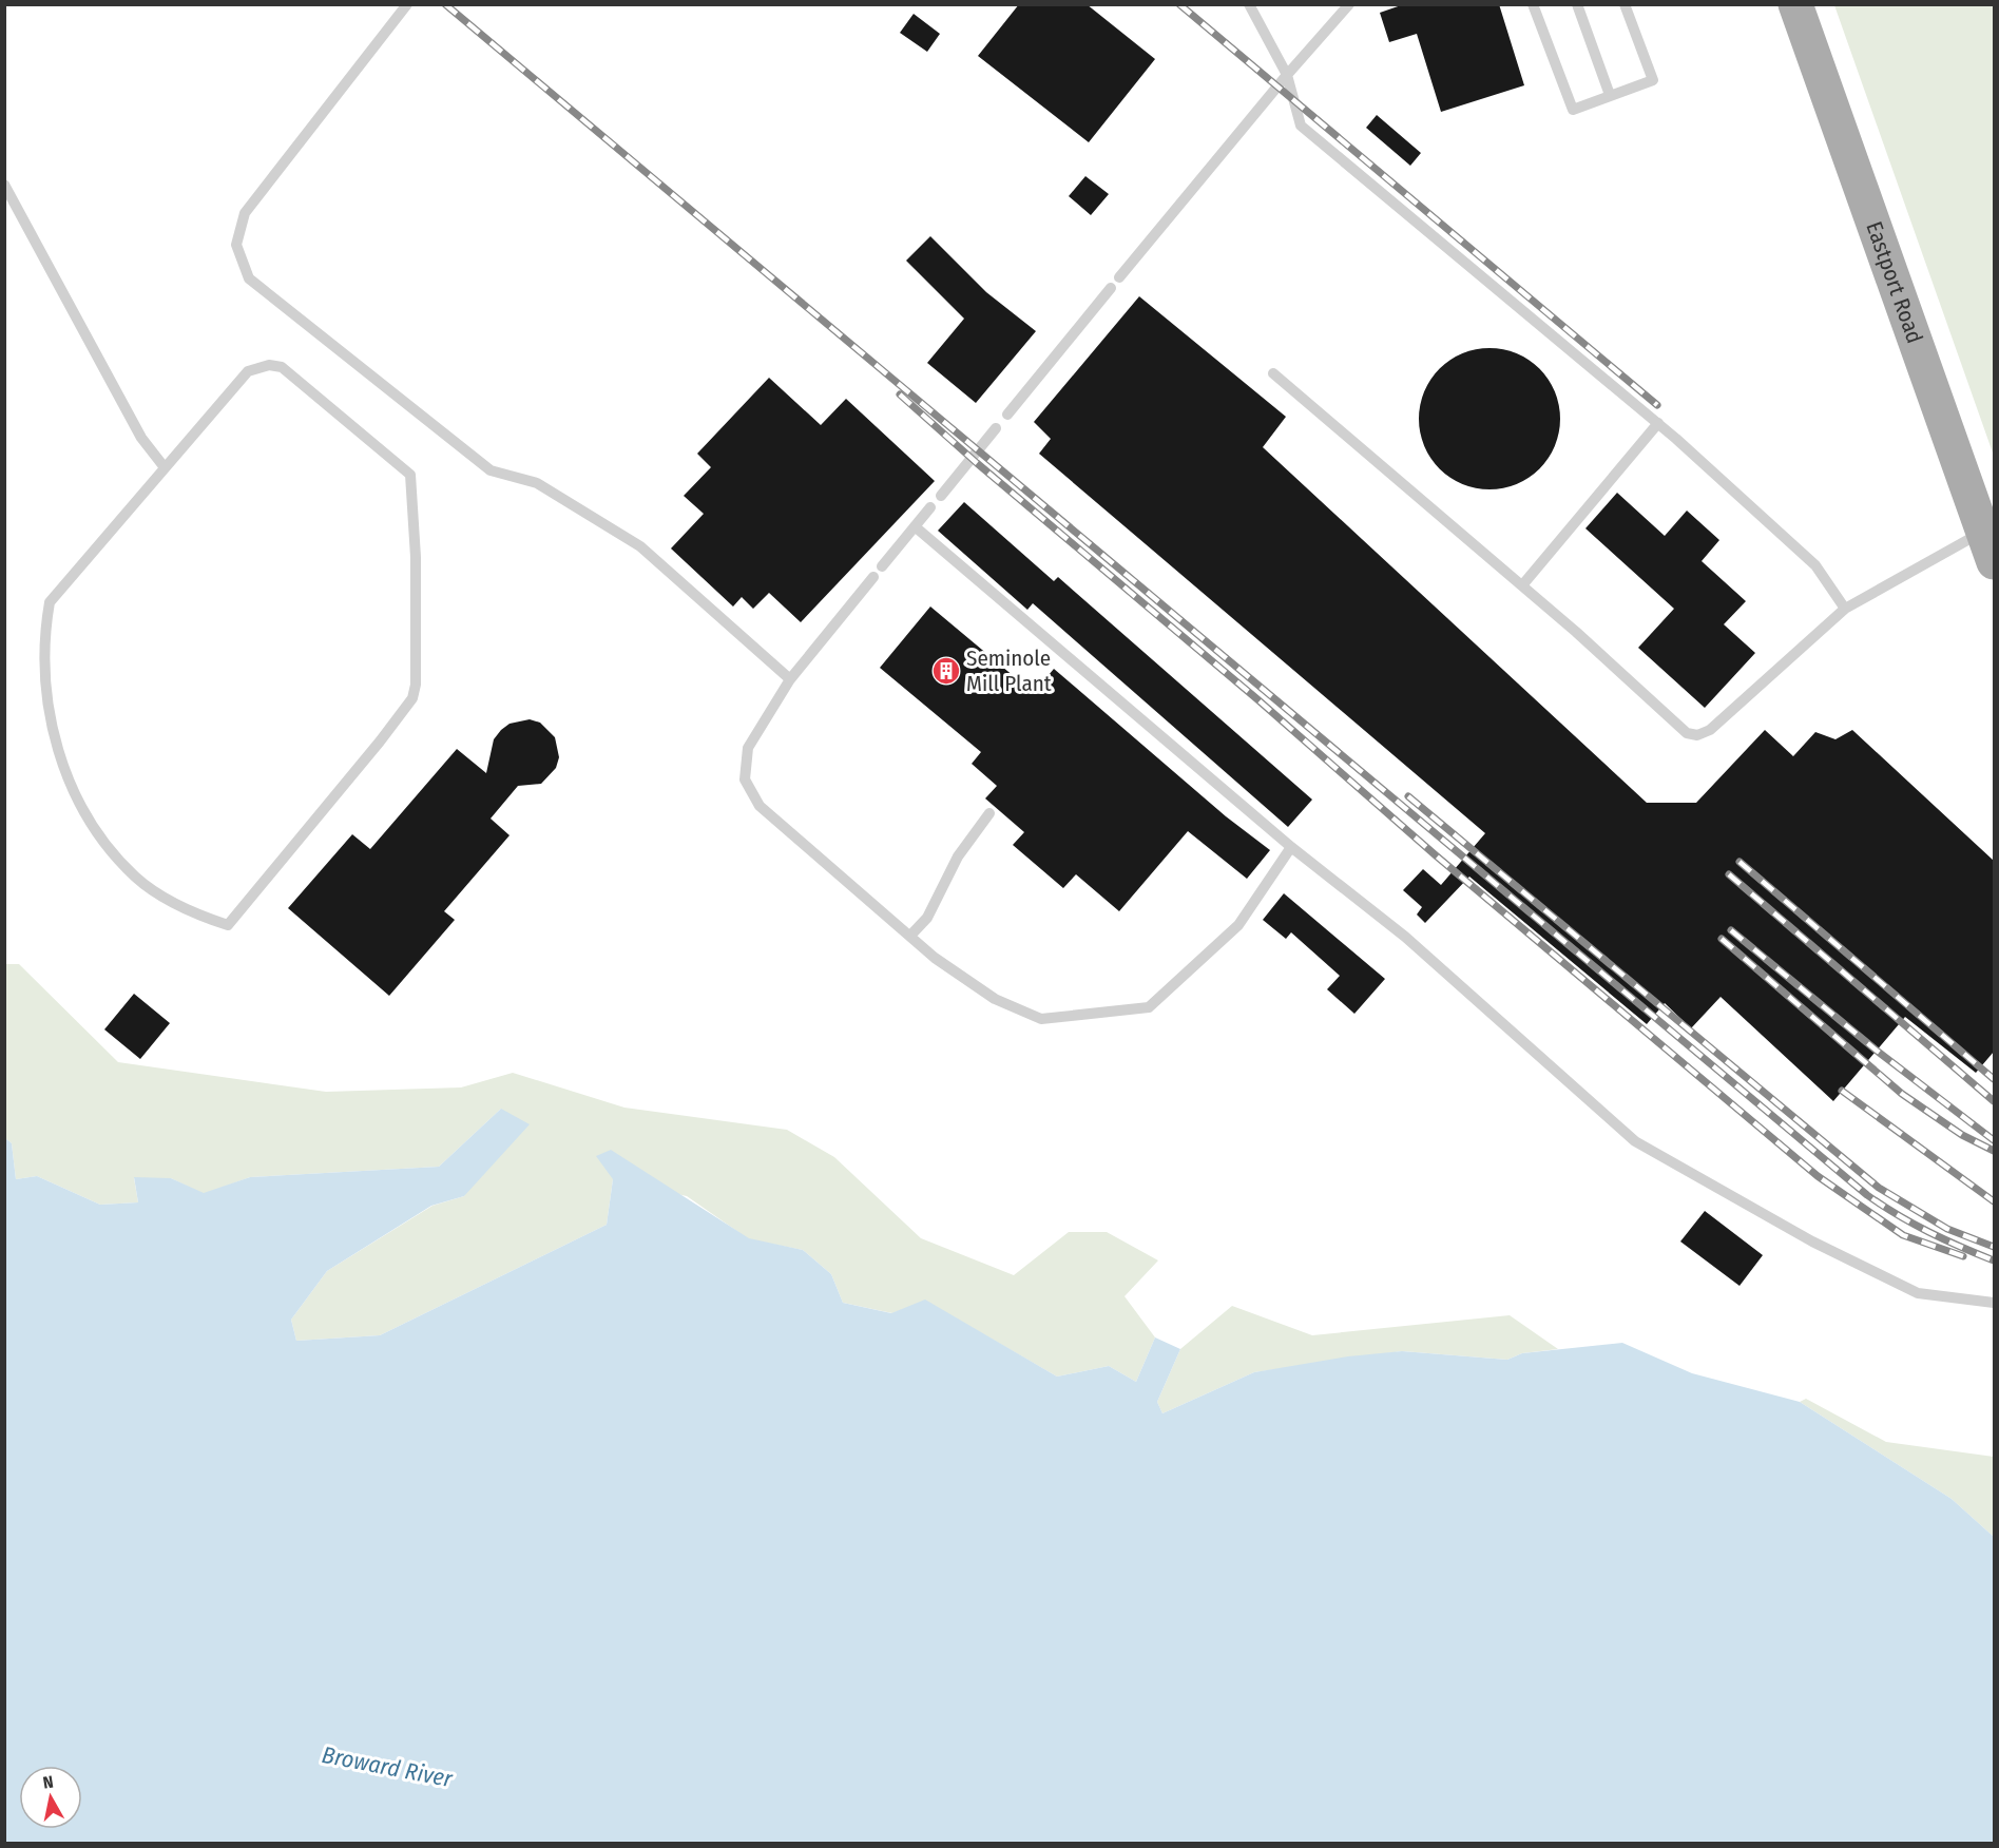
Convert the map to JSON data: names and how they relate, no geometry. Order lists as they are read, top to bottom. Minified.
{"streets":{"main road":["Eastport Road"]},"water":["Broward River"],"places":{"building":["Seminole Mill Plant"]},"north":"top"}
